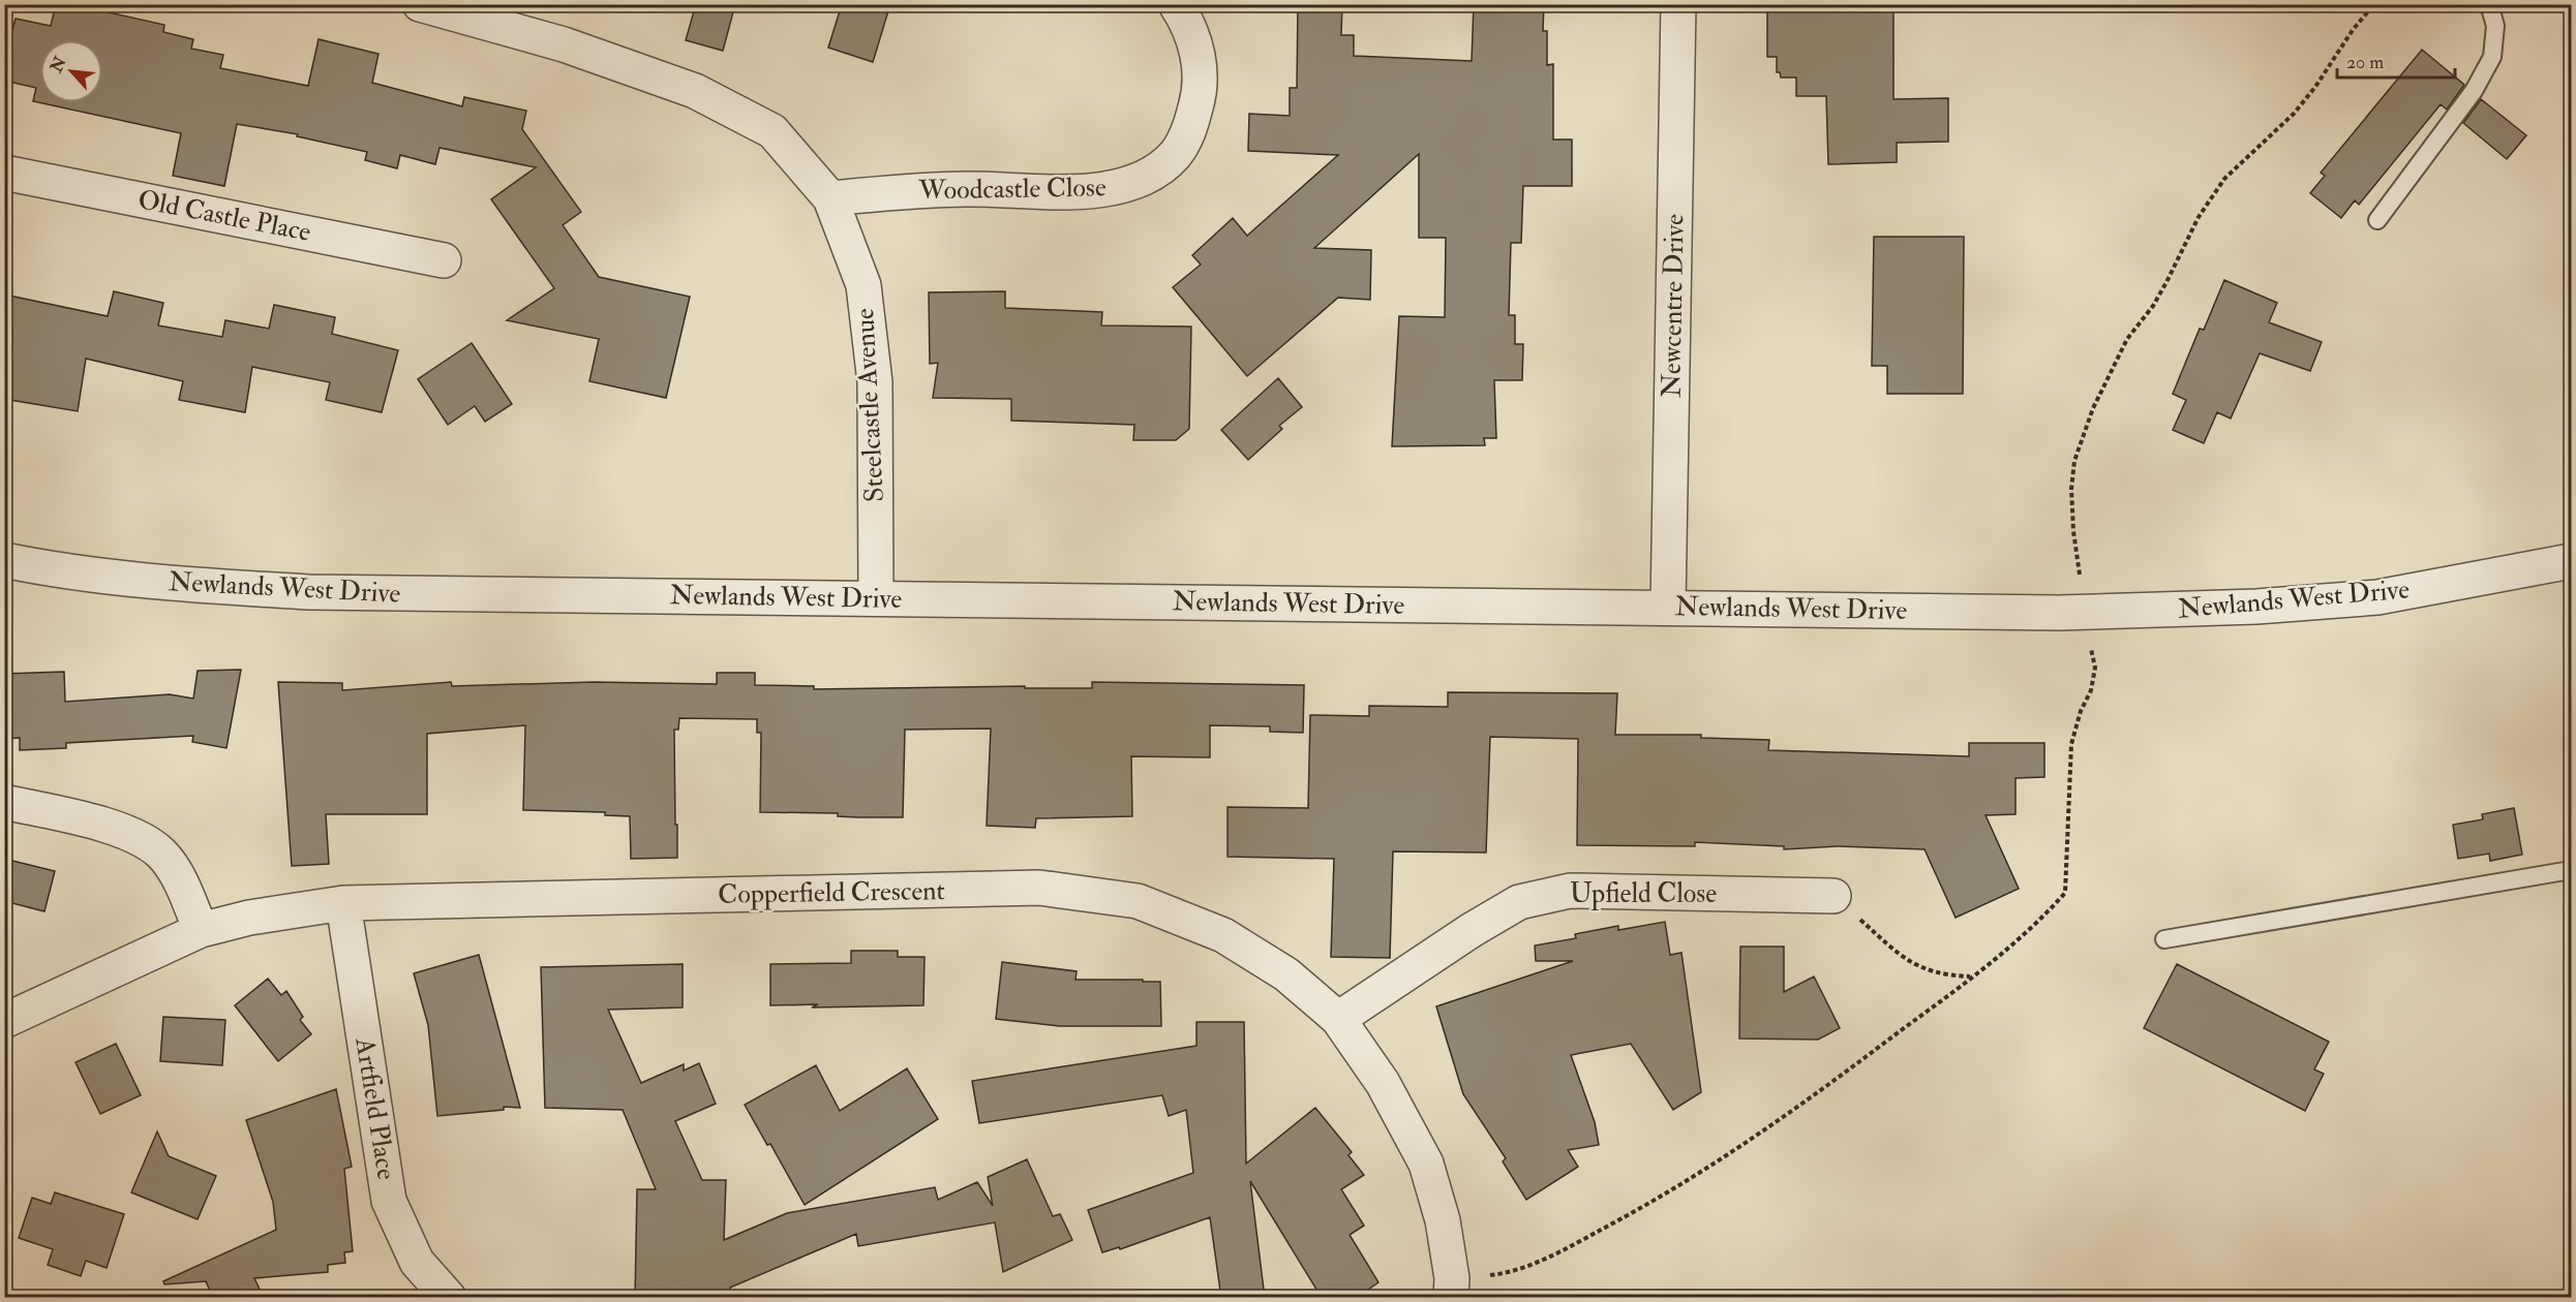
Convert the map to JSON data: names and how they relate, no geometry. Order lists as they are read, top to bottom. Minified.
{"streets":{"street":["Woodcastle Close","Old Castle Place","Newcentre Drive","Steelcastle Avenue","Newlands West Drive","Copperfield Crescent","Upfield Close","Artfield Place"]},"crossings":[["Woodcastle Close","Steelcastle Avenue"],["Newcentre Drive","Newlands West Drive"],["Steelcastle Avenue","Newlands West Drive"],["Copperfield Crescent","Upfield Close"],["Copperfield Crescent","Artfield Place"]],"scale_bar":"20 m","north":"top left"}
